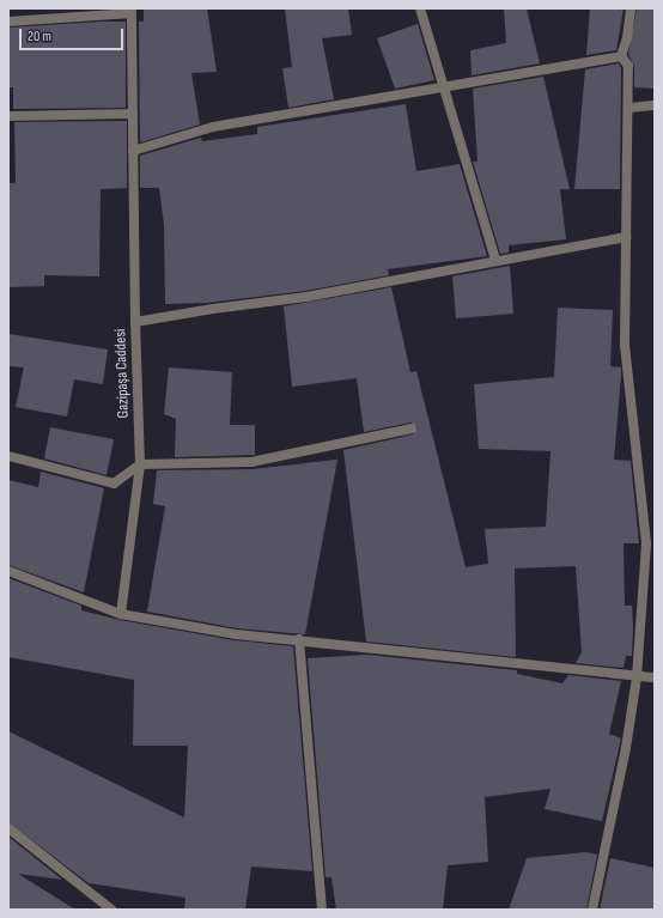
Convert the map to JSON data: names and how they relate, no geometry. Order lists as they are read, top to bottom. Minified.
{"streets":{"street":["Gazipaşa Caddesi"]},"scale_bar":"20 m"}
